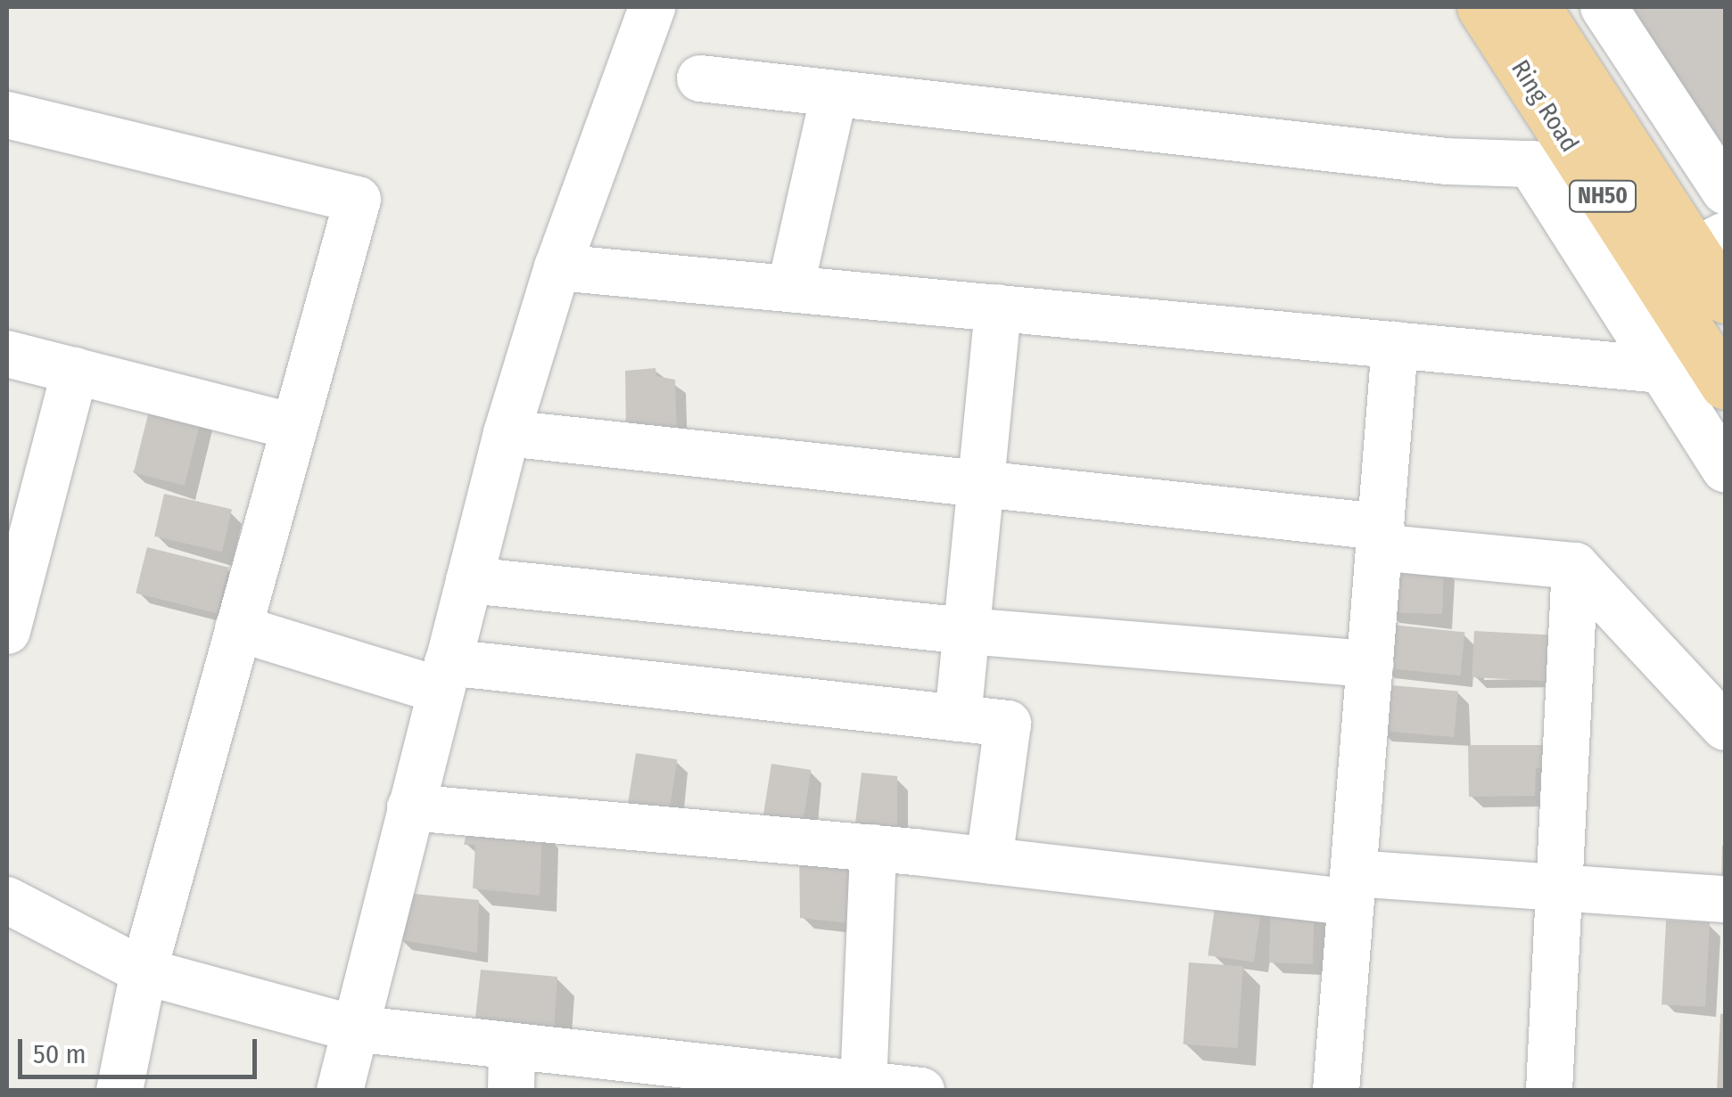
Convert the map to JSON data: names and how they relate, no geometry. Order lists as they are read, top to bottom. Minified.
{"streets":{"highway":["Ring Road","NH50"]},"scale_bar":"50 m"}
